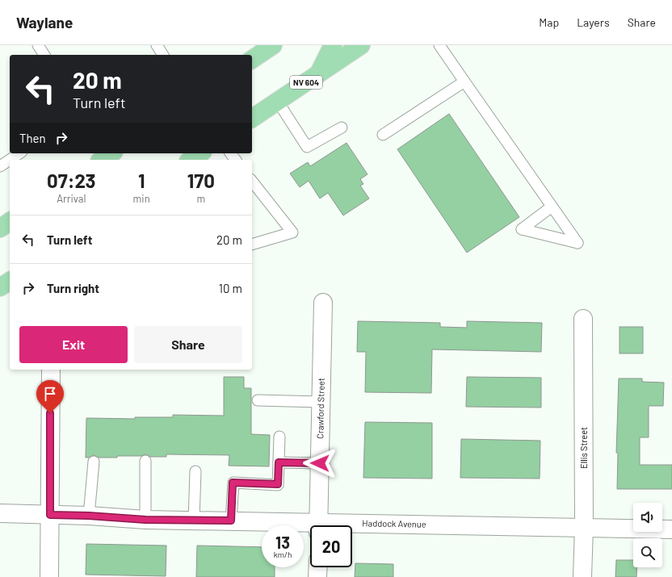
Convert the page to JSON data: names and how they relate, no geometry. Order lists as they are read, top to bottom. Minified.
{"streets":{"main road":["NV 604"],"street":["Crawford Street","Ellis Street","Haddock Avenue"]},"crossings":[["Ellis Street","Haddock Avenue"]],"page":{"header":"Waylane","nav":["Map","Layers","Share"],"turn":["20 m","Turn left"],"then":"Then","eta":["07:23","Arrival","1","min","170","m"],"list":[{"name":"Turn left","value":"20 m"},{"name":"Turn right","value":"10 m"}],"buttons":["Exit","Share"],"speed":"13 km/h","limit":"20"}}
